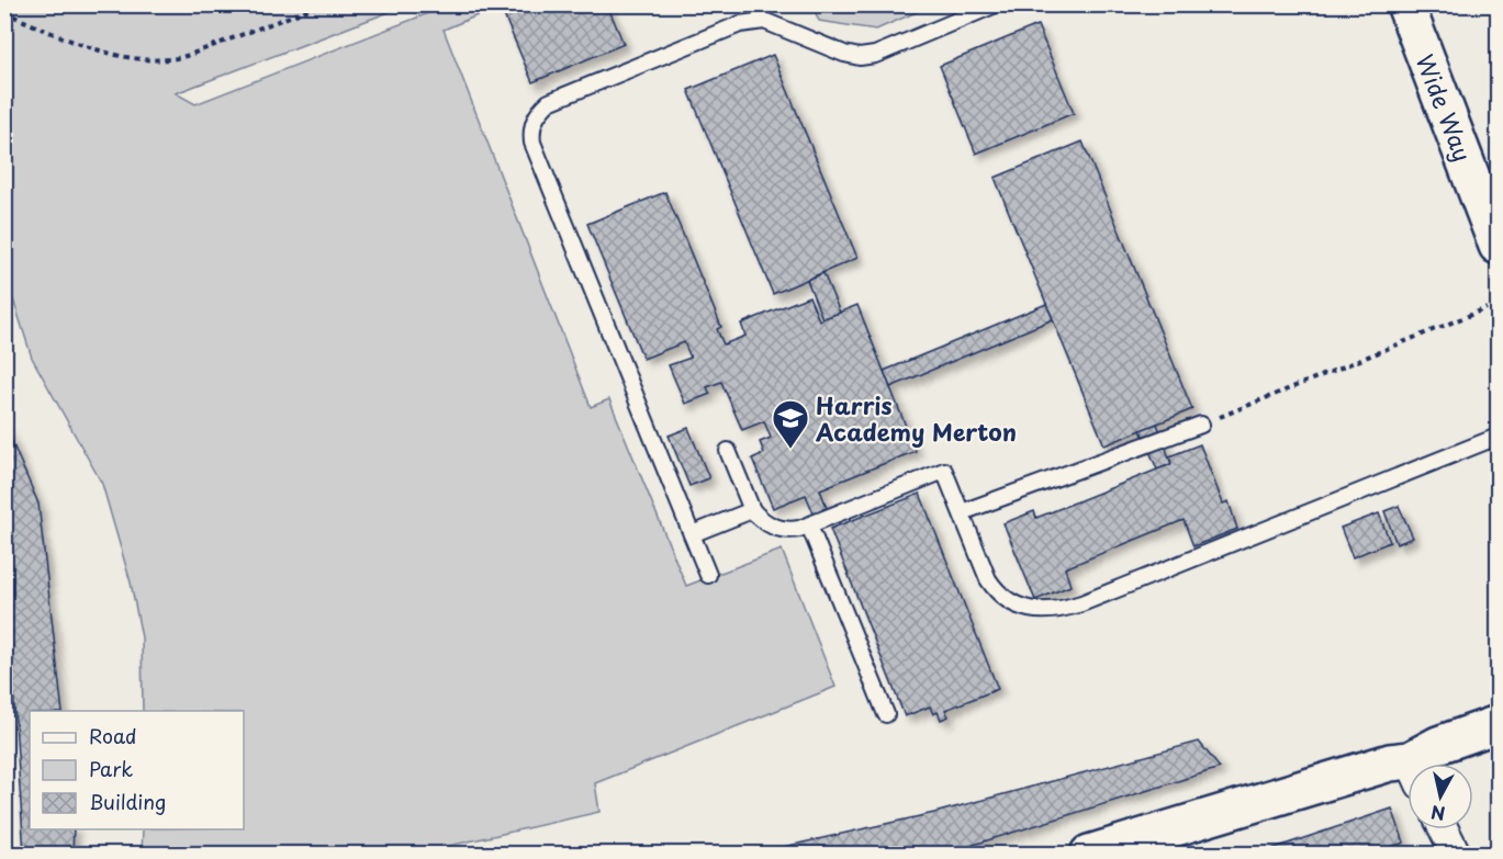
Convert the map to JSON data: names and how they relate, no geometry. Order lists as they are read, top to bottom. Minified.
{"streets":{"street":["Wide Way"]},"places":{"school or university":["Harris Academy Merton"]},"legend":["Road","Park","Building"],"north":"bottom"}
